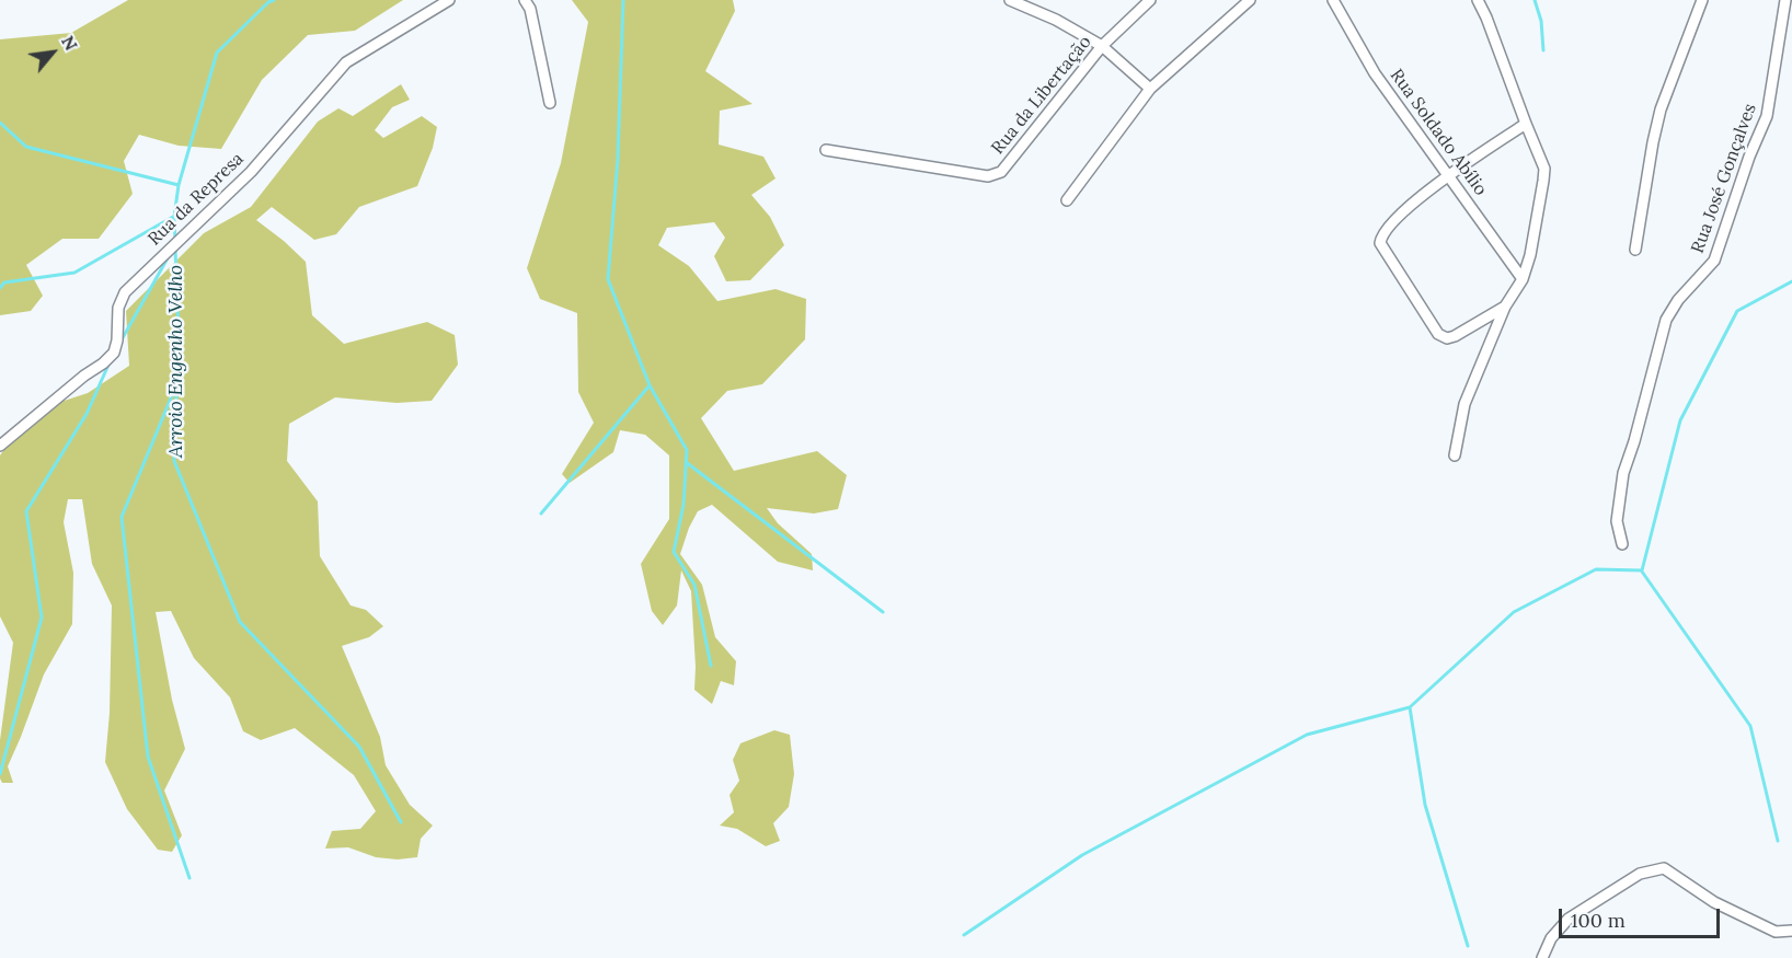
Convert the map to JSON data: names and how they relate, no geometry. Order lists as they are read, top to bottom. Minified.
{"streets":{"street":["Rua da Libertação","Rua Soldado Abílio","Rua José Gonçalves","Rua da Represa"]},"water":["Arroio Engenho Velho"],"scale_bar":"100 m","north":"top right"}
